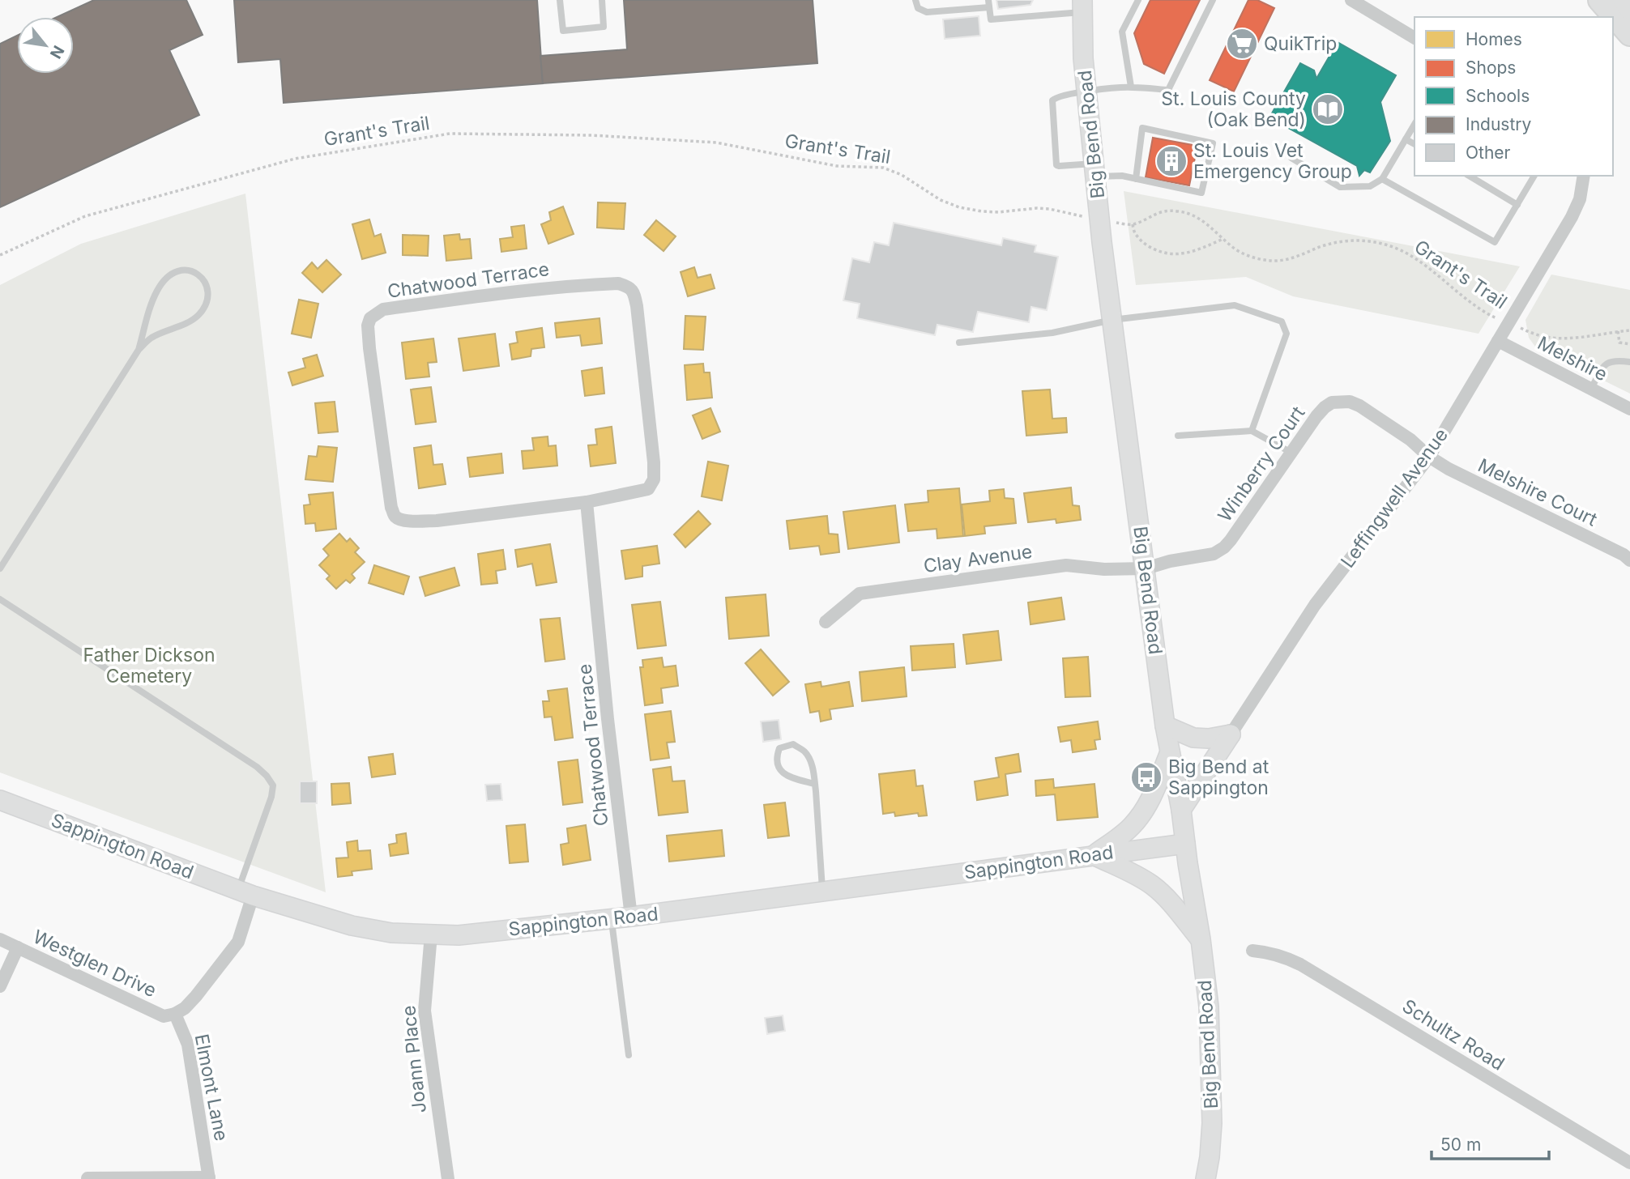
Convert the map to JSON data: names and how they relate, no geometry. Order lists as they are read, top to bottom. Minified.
{"streets":{"main road":["Big Bend Road","Leffingwell Avenue","Sappington Road"],"street":["Chatwood Terrace","Melshire","Winberry Court","Melshire Court","Clay Avenue","Westglen Drive","Schultz Road","Joann Place","Elmont Lane"],"path":["Grant's Trail"]},"crossings":[["Grant's Trail","Big Bend Road"],["Grant's Trail","Leffingwell Avenue"],["Big Bend Road","Winberry Court"],["Big Bend Road","Leffingwell Avenue"],["Big Bend Road","Clay Avenue"],["Big Bend Road","Sappington Road"],["Chatwood Terrace","Sappington Road"],["Melshire","Leffingwell Avenue"],["Winberry Court","Melshire Court"],["Winberry Court","Leffingwell Avenue"],["Winberry Court","Clay Avenue"],["Melshire Court","Leffingwell Avenue"],["Sappington Road","Joann Place"],["Sappington Road","Elmont Lane"],["Westglen Drive","Elmont Lane"]],"parks":["Father Dickson Cemetery"],"places":{"supermarket":["QuikTrip"],"library":["St. Louis County (Oak Bend)"],"building":["St. Louis Vet Emergency Group"],"bus stop":["Big Bend at Sappington"]},"legend":["Homes","Shops","Schools","Industry","Other"],"scale_bar":"50 m","north":"bottom right"}
